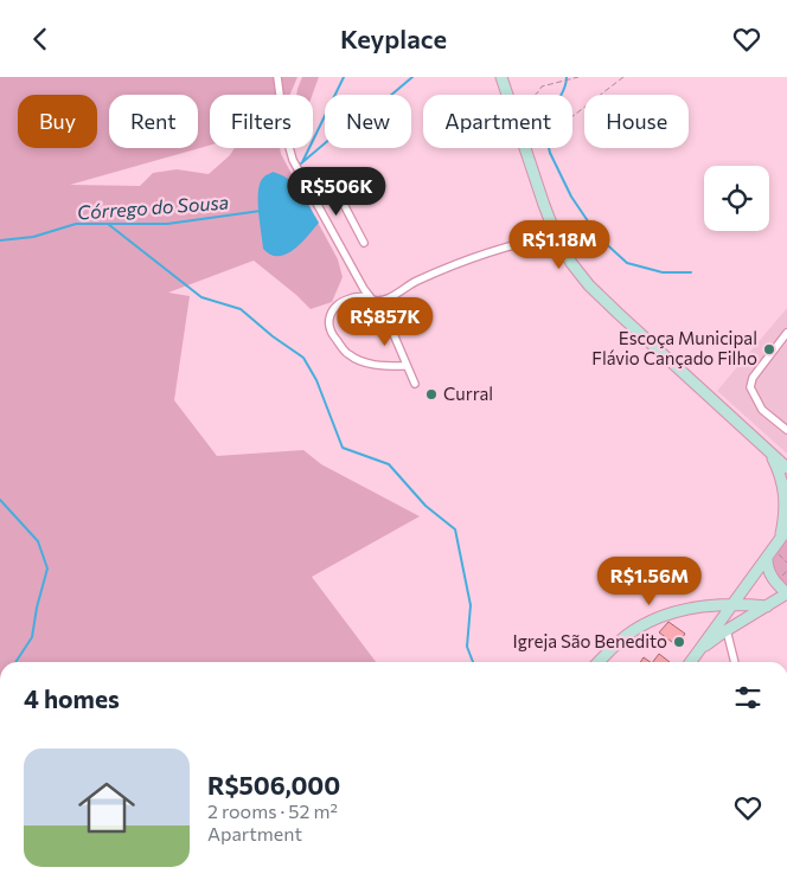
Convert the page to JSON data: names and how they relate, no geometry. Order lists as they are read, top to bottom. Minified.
{"water":["Córrego do Sousa"],"places":["Escoça Municipal Flávio Cançado Filho","Curral","Igreja São Benedito"],"page":{"header":"Keyplace","chip":["Buy","Rent","Filters","New","Apartment","House"],"price":["R$506K","R$1.18M","R$857K","R$1.56M"],"heading":"4 homes","list":[{"name":"R$506,000","note":"2 rooms · 52 m² · Apartment"}]}}
